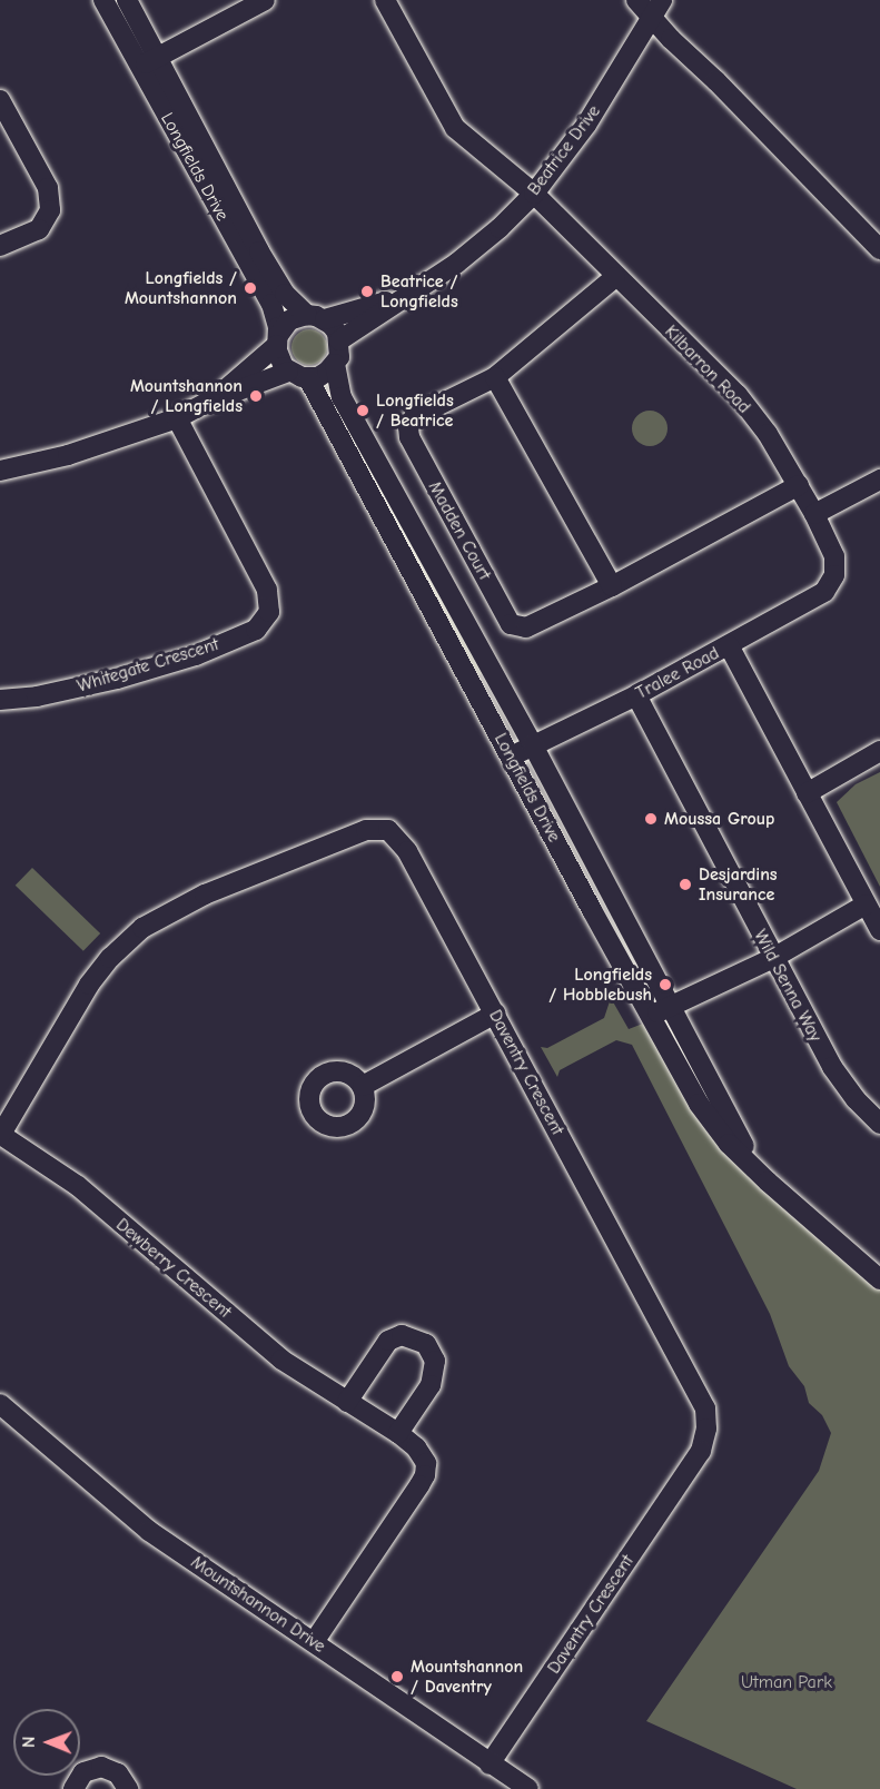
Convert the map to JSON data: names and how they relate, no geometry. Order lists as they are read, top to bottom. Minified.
{"streets":{"street":["Beatrice Drive","Longfields Drive","Kilbarron Road","Madden Court","Whitegate Crescent","Tralee Road","Wild Senna Way","Daventry Crescent","Dewberry Crescent","Mountshannon Drive"]},"crossings":[["Beatrice Drive","Longfields Drive"],["Beatrice Drive","Kilbarron Road"],["Longfields Drive","Tralee Road"],["Kilbarron Road","Madden Court"],["Kilbarron Road","Tralee Road"],["Tralee Road","Wild Senna Way"],["Daventry Crescent","Dewberry Crescent"],["Daventry Crescent","Mountshannon Drive"],["Dewberry Crescent","Mountshannon Drive"]],"parks":["Utman Park"],"places":["Longfields / Mountshannon","Beatrice / Longfields","Mountshannon / Longfields","Longfields / Beatrice","Moussa Group","Desjardins Insurance","Longfields / Hobblebush","Mountshannon / Daventry"],"north":"left"}
